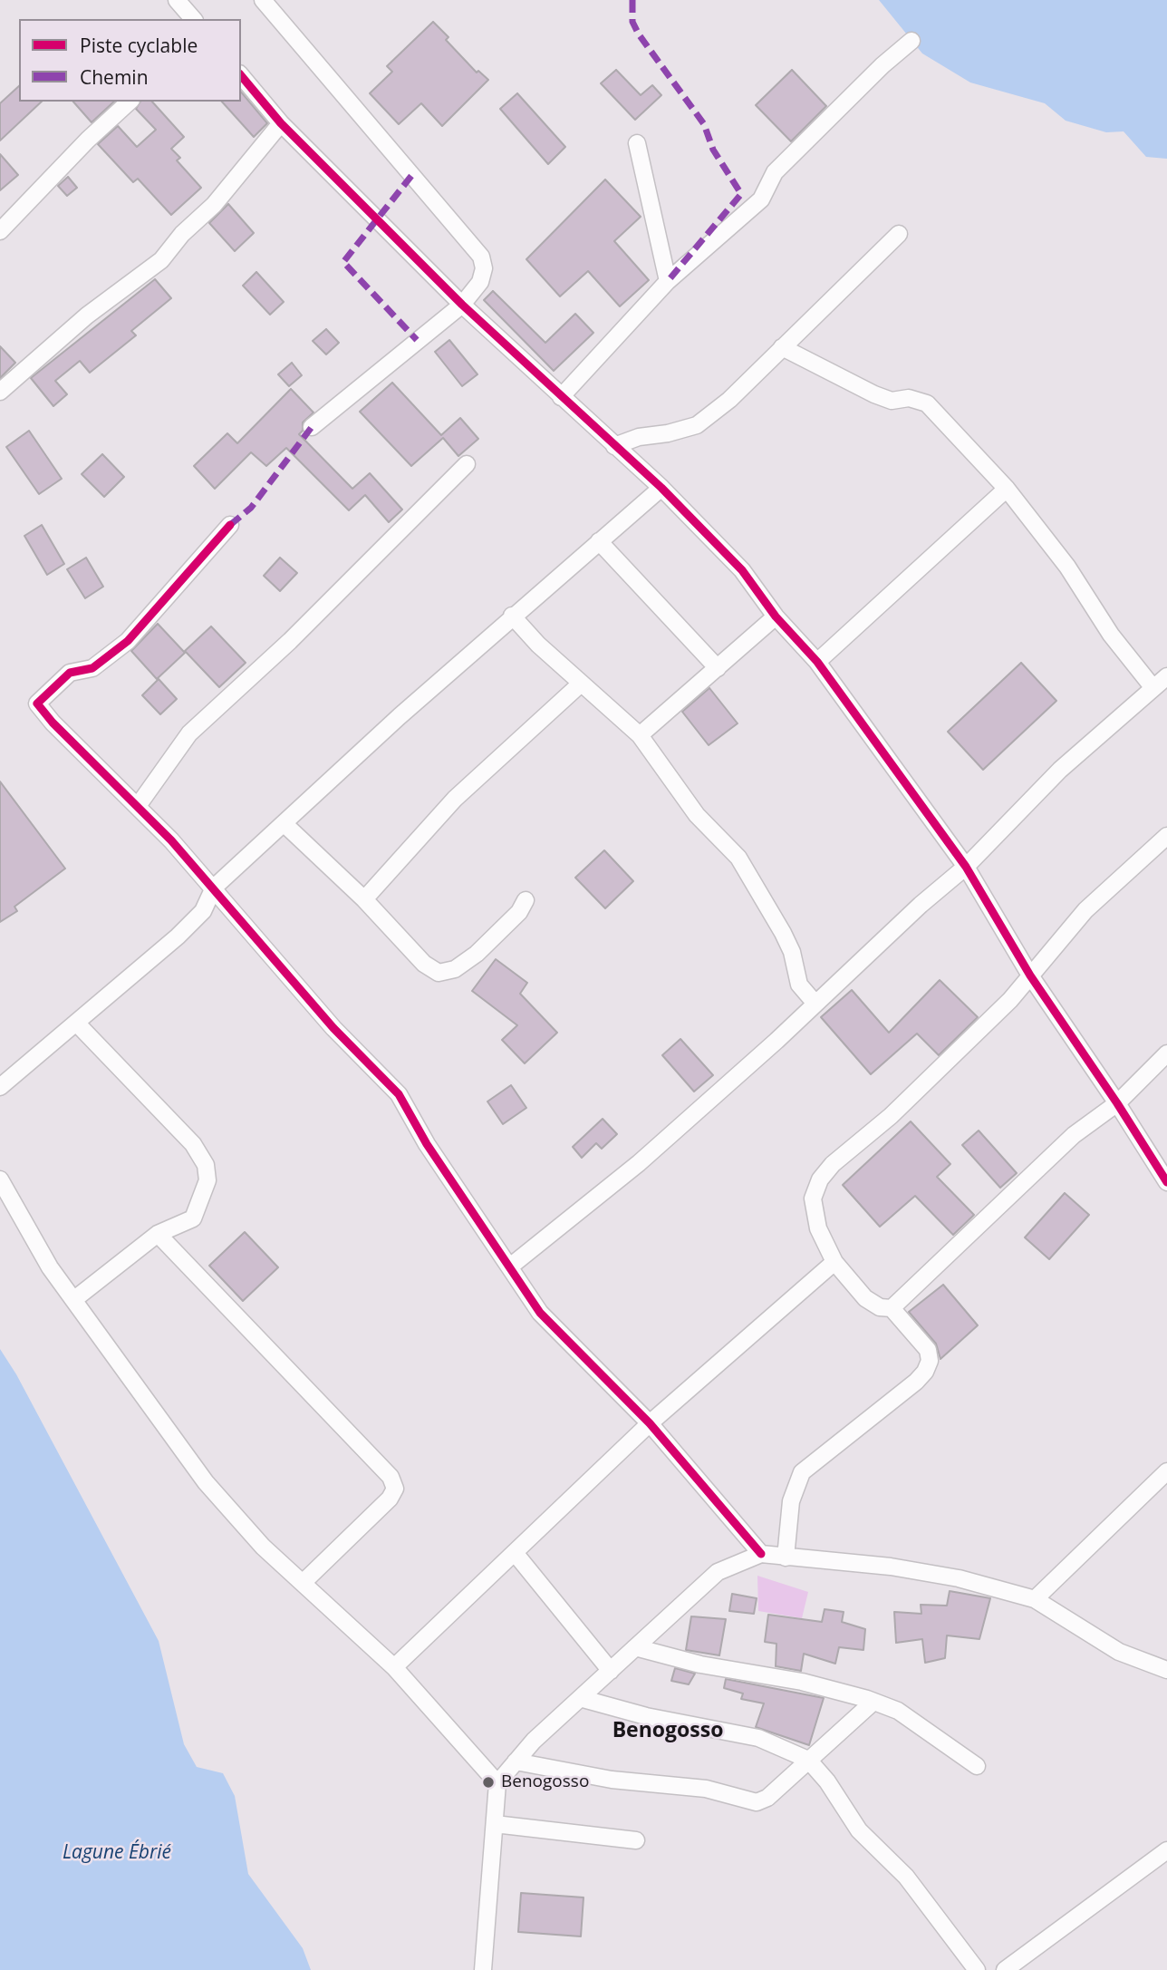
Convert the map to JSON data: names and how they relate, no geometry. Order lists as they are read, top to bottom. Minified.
{"districts":["Benogosso"],"water":["Lagune Ébrié"],"places":["Benogosso"],"legend":["Piste cyclable","Chemin"]}
